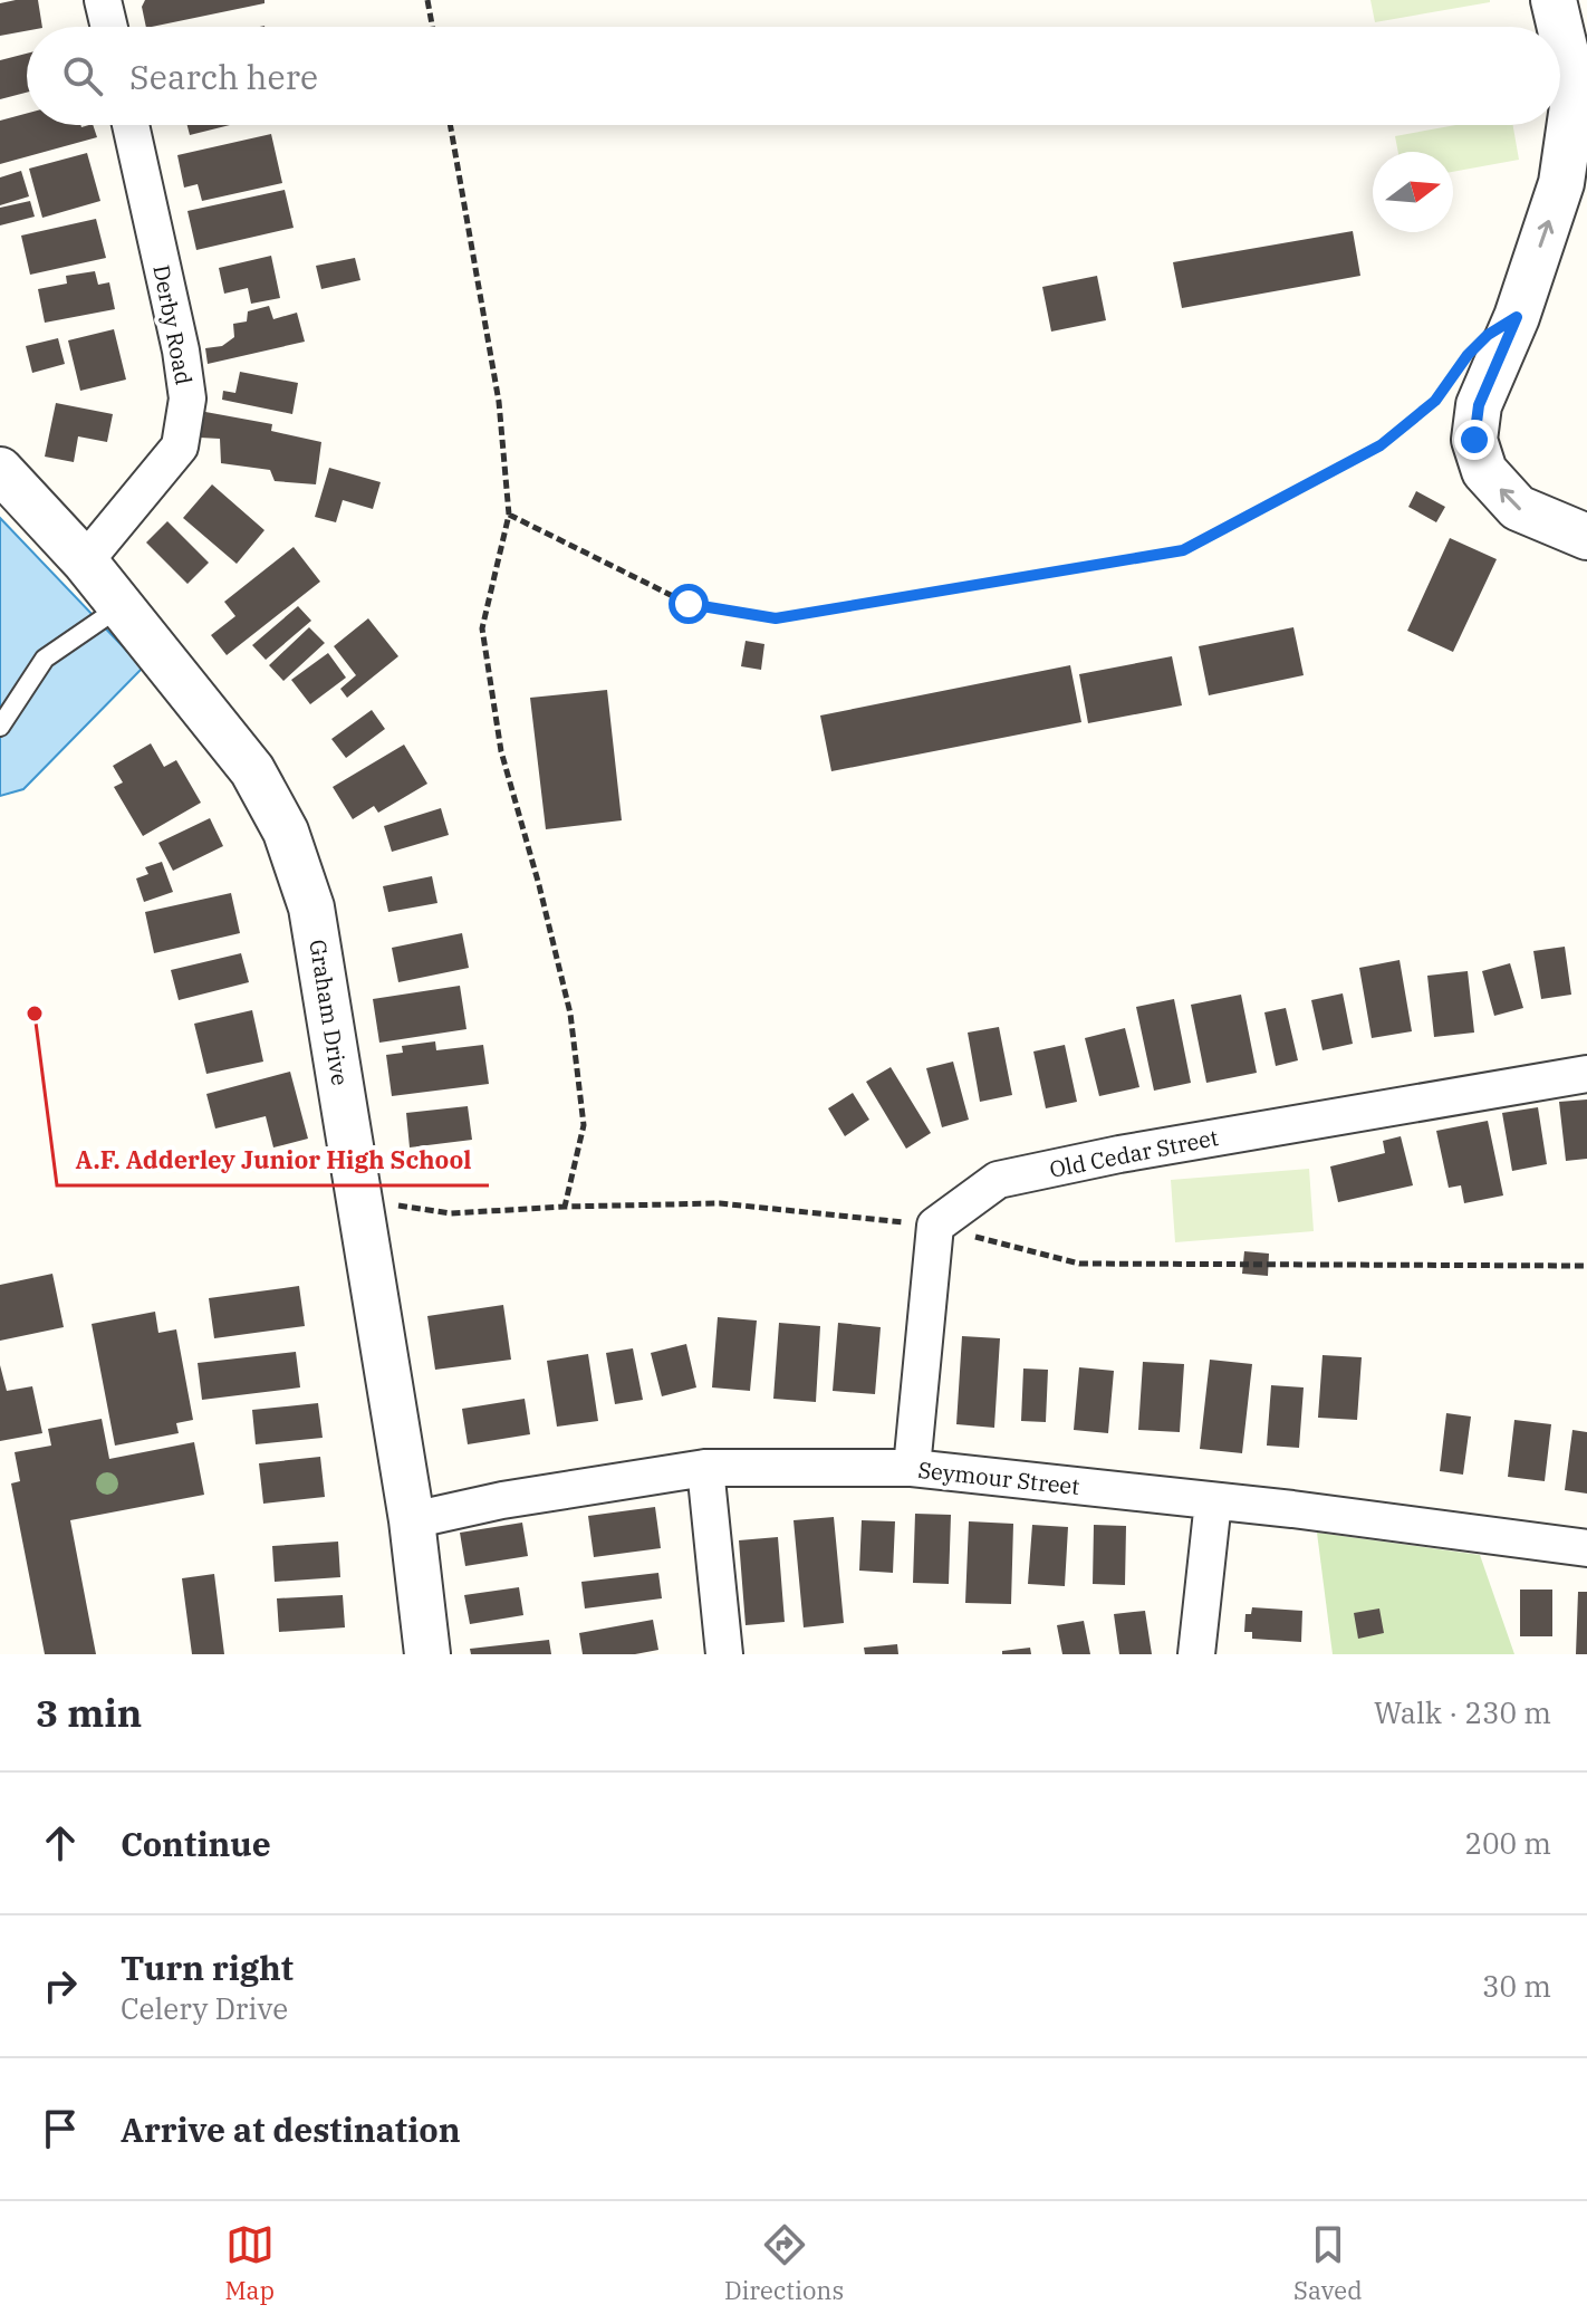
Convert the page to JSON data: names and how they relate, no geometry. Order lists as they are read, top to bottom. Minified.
{"streets":{"street":["Derby Road","Graham Drive","Old Cedar Street","Seymour Street"]},"crossings":[["Derby Road","Graham Drive"],["Graham Drive","Seymour Street"]],"places":["A.F. Adderley Junior High School"],"north":"right","page":{"search":"Search here","heading":["3 min","Walk · 230 m"],"list":[["Continue","200 m"],["Turn right","Celery Drive","30 m"],"Arrive at destination"],"nav":["Map","Directions","Saved"]}}
